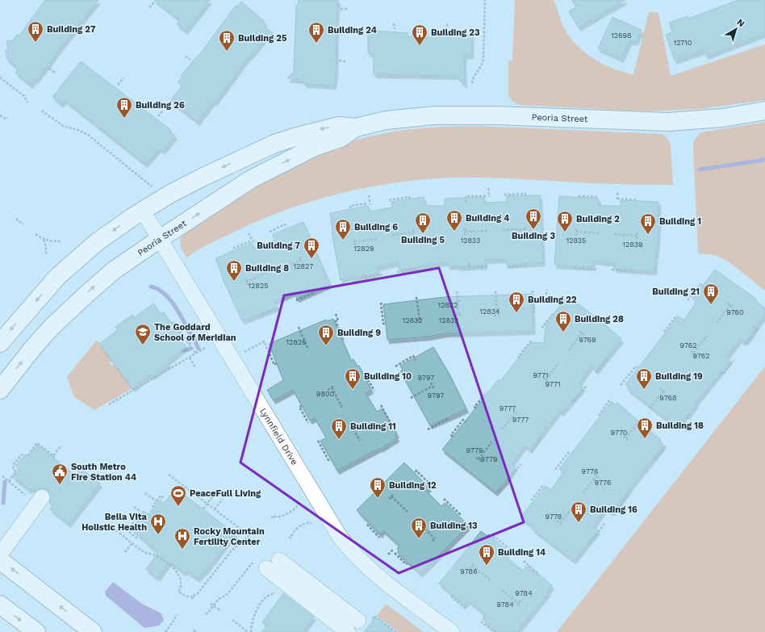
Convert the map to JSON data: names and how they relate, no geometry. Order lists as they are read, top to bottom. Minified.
{"streets":{"main road":["Peoria Street"],"street":["Lynnfield Drive"]},"crossings":[["Peoria Street","Lynnfield Drive"]],"places":{"building":["Building 27","Building 24","Building 23","Building 25","Building 26","Building 3","Building 4","Building 2","Building 5","Building 1","Building 6","Building 7","Building 8","Building 21","Building 22","Building 28","Building 9","Building 10","Building 19","Building 18","Building 11","Building 12","Building 16","Building 13","Building 14"],"school or university":["The Goddard School of Meridian"],"public building":["South Metro Fire Station 44"],"sports":["PeaceFull Living"],"hospital":["Bella Vita Holistic Health","Rocky Mountain Fertility Center"]},"house_numbers":["12698","12710","12833","12835","12839","12829","12827","12825","12832","12834","9760","12832","12832","9769","12826","9762","9762","9771","9797","9771","9800","9797","9768","9777","9777","9770","9779","9779","9776","9776","9778","9786","9784","9784"],"north":"top right"}
